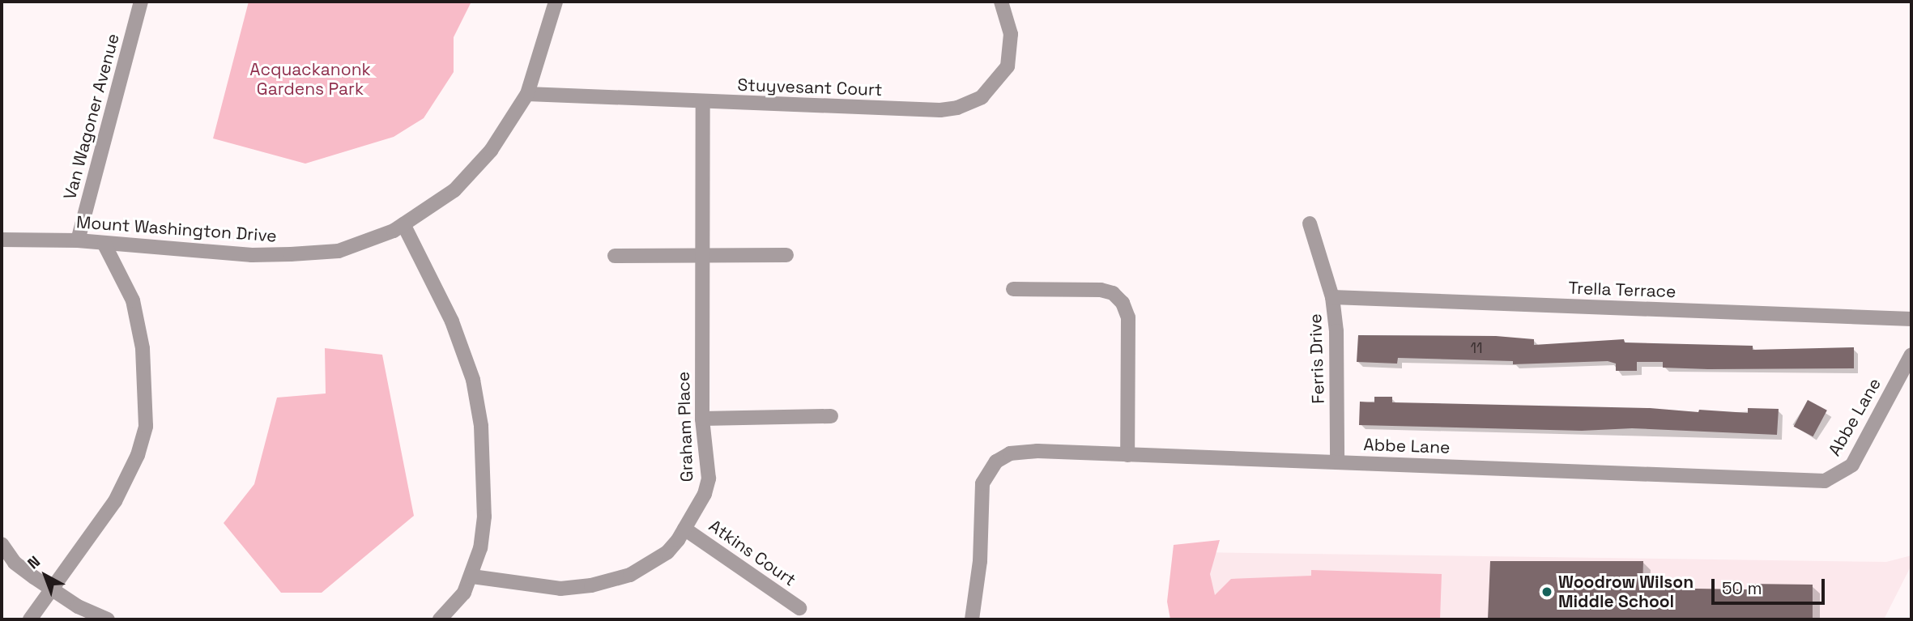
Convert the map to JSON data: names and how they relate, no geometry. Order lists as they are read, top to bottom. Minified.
{"streets":{"street":["Stuyvesant Court","Van Wagoner Avenue","Mount Washington Drive","Trella Terrace","Ferris Drive","Abbe Lane","Graham Place","Atkins Court"]},"crossings":[["Stuyvesant Court","Mount Washington Drive"],["Stuyvesant Court","Graham Place"],["Van Wagoner Avenue","Mount Washington Drive"],["Trella Terrace","Ferris Drive"],["Ferris Drive","Abbe Lane"],["Graham Place","Atkins Court"]],"parks":["Acquackanonk Gardens Park"],"places":["Woodrow Wilson Middle School"],"house_numbers":["11"],"scale_bar":"50 m","north":"top left"}
